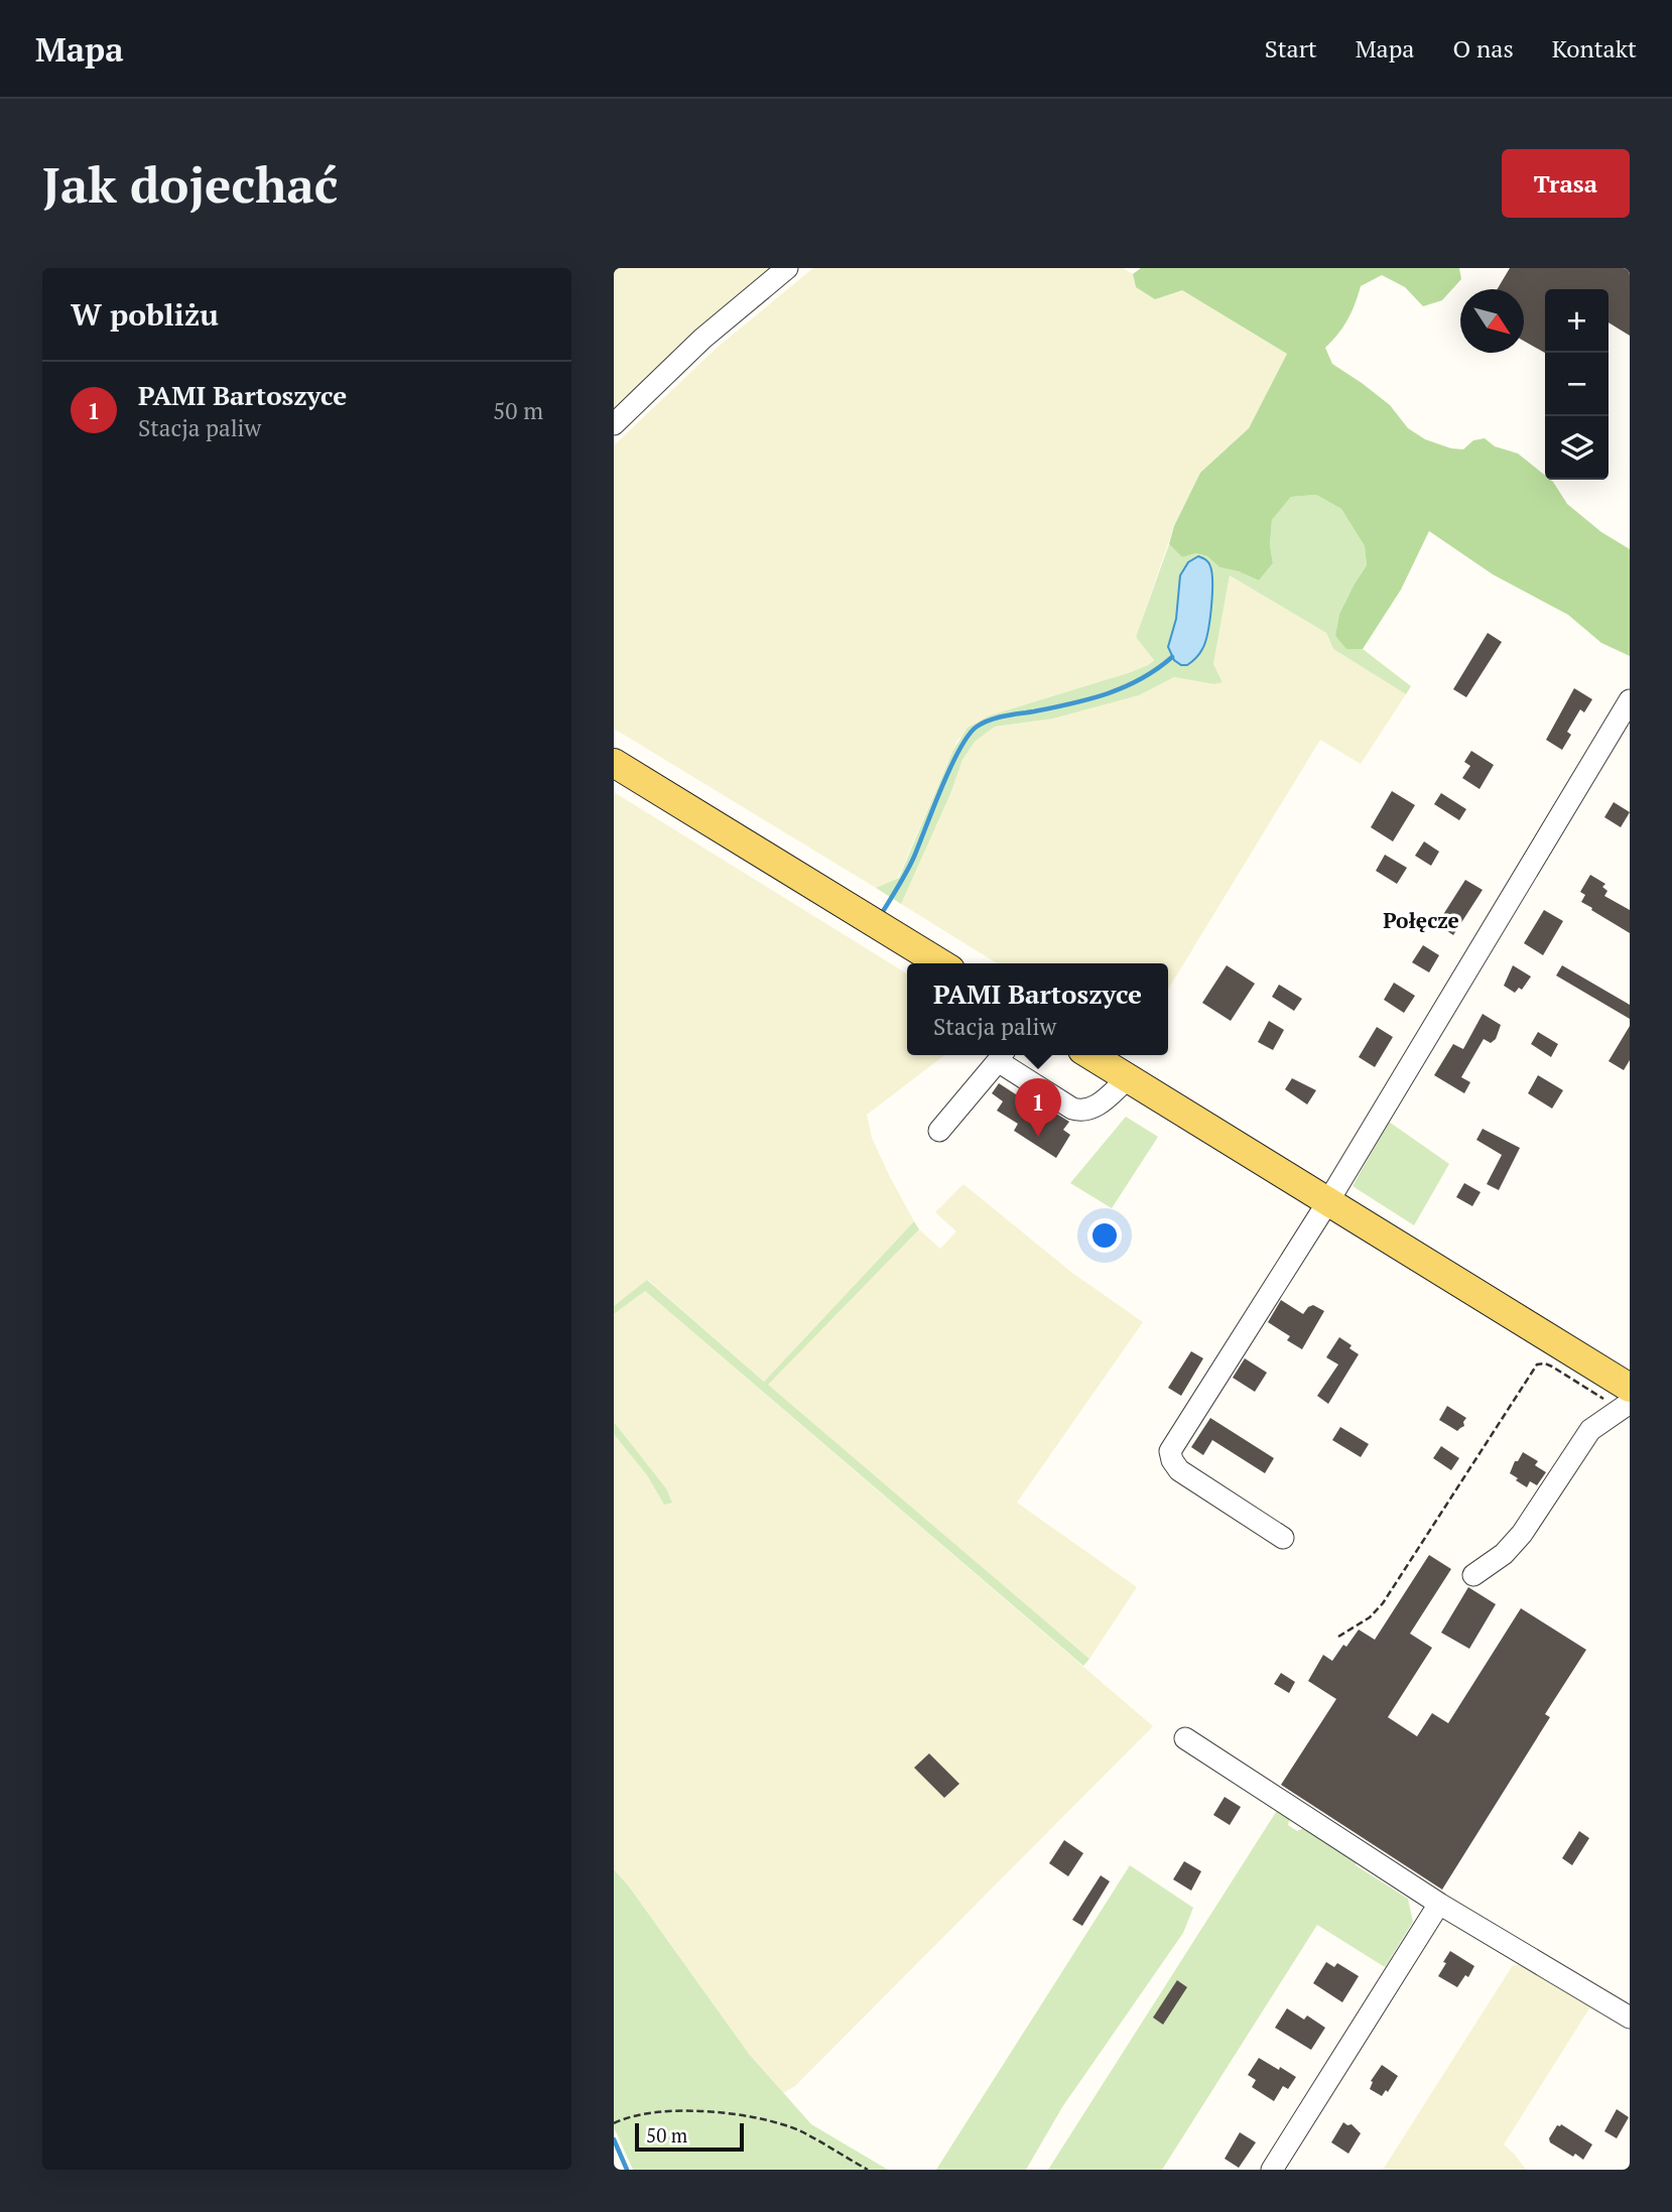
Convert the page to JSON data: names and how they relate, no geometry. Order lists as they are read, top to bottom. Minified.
{"districts":["Połęcze"],"scale_bar":"50 m","north":"bottom right","page":{"header":"Mapa","nav":["Start","Mapa","O nas","Kontakt"],"buttons":"Trasa","title":"Jak dojechać","heading":"W pobliżu","map_buttons":["+","−"],"list":[{"mark":"1","name":"PAMI Bartoszyce","note":"Stacja paliw","value":"50 m"}],"popup":["PAMI Bartoszyce","Stacja paliw"],"pins":"1","scale":"50 m"}}
